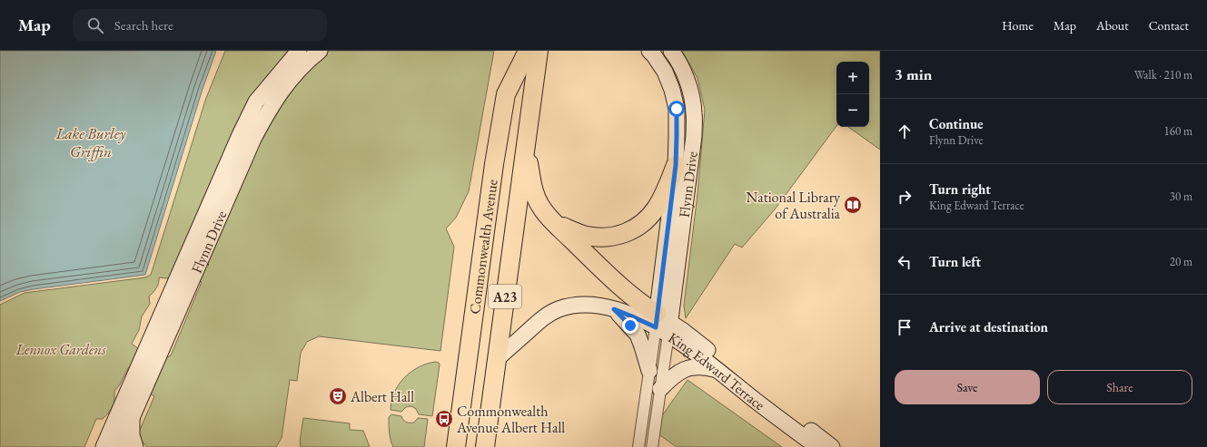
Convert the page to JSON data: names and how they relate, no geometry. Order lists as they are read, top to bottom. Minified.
{"streets":{"highway":["Commonwealth Avenue","A23"],"main road":["Flynn Drive","King Edward Terrace"]},"crossings":[["Flynn Drive","King Edward Terrace"],["Commonwealth Avenue","King Edward Terrace"]],"water":["Lake Burley Griffin"],"parks":["Lennox Gardens"],"places":{"library":["National Library of Australia"],"theatre":["Albert Hall"],"bus stop":["Commonwealth Avenue Albert Hall"]},"page":{"header":"Map","search":"Search here","nav":["Home","Map","About","Contact"],"heading":["3 min","Walk · 210 m"],"map_buttons":["+","−"],"list":[["Continue","Flynn Drive","160 m"],["Turn right","King Edward Terrace","30 m"],["Turn left","20 m"],"Arrive at destination"],"buttons":["Save","Share"]}}
